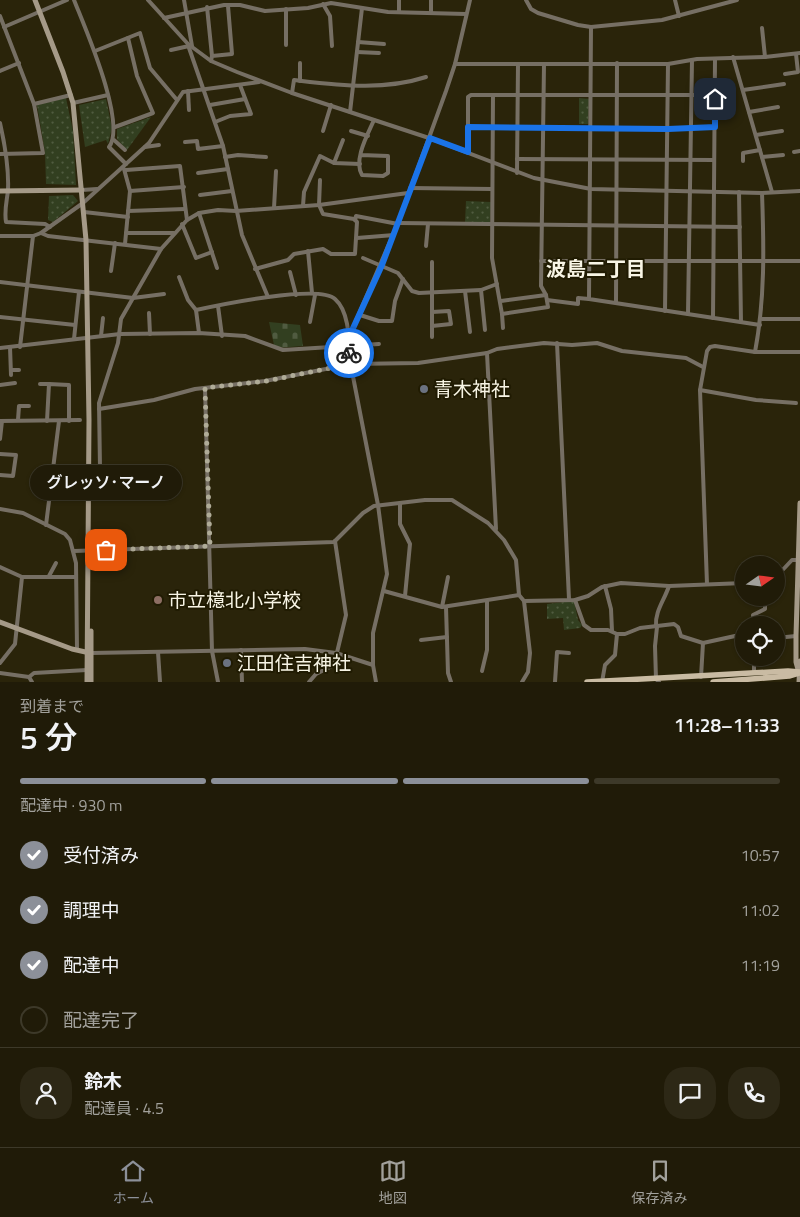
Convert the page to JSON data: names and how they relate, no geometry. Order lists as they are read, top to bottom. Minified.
{"districts":["波島二丁目"],"places":["青木神社","グレッソ･マーノ","市立檍北小学校","江田住吉神社"],"north":"right","page":{"bubble":"グレッソ･マーノ","heading":["5 分","到着まで","11:28–11:33"],"panel":["鈴木","配達員 · 4.5"],"bar":"配達中 · 930 m","list":[["受付済み","10:57"],["調理中","11:02"],["配達中","11:19"],"配達完了"],"tabs":["ホーム","地図","保存済み"]}}
